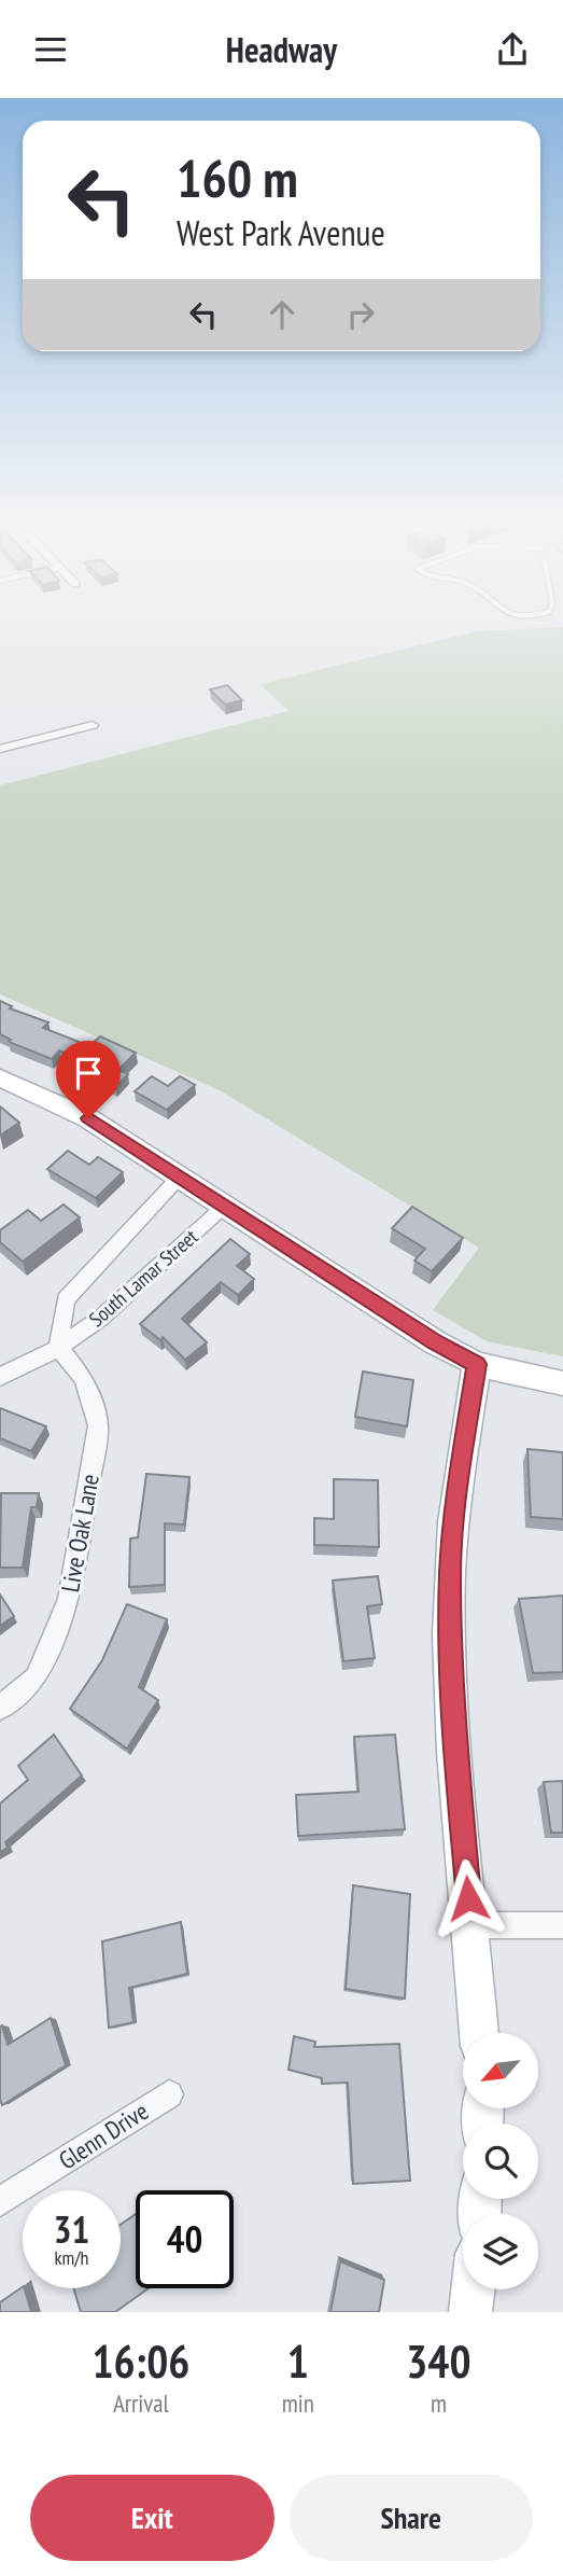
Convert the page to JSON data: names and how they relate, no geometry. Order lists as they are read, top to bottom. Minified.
{"streets":{"street":["South Lamar Street","Live Oak Lane","Glenn Drive"]},"crossings":[["South Lamar Street","Live Oak Lane"]],"north":"bottom left","page":{"header":"Headway","turn":["160 m","West Park Avenue"],"speed":"31 km/h","limit":"40","eta":["16:06","Arrival","1","min","340","m"],"buttons":["Exit","Share"]}}
